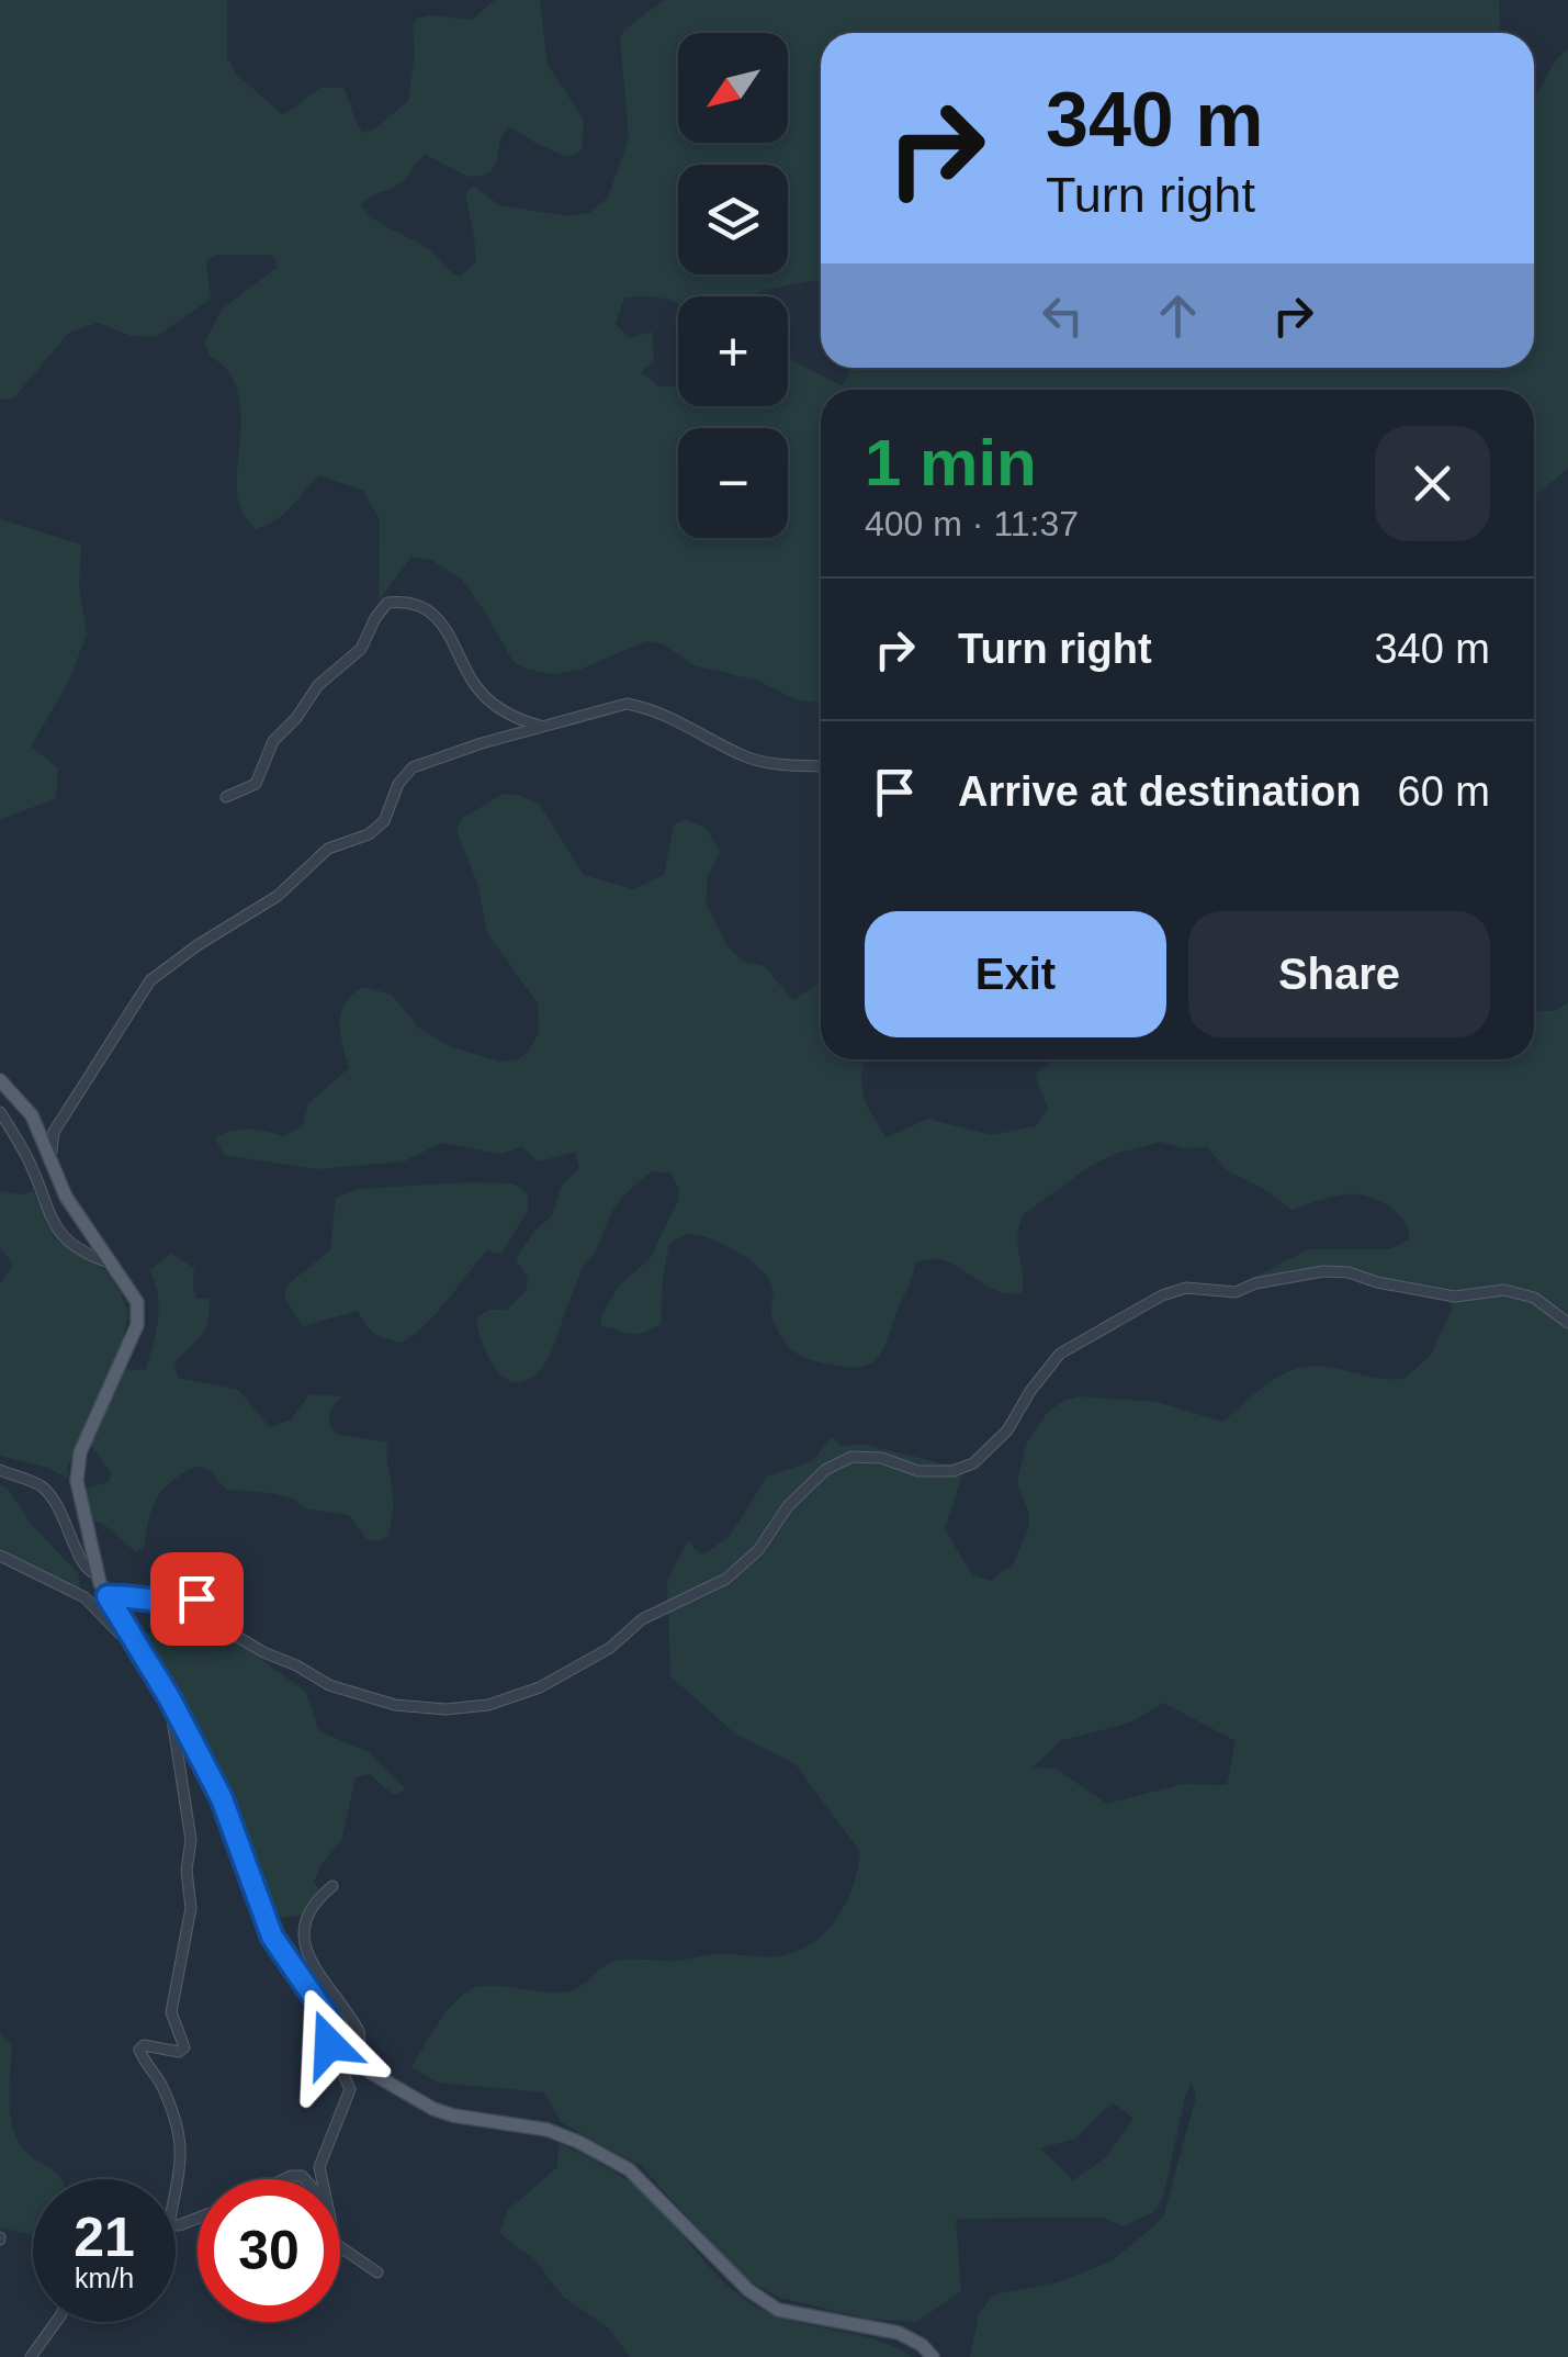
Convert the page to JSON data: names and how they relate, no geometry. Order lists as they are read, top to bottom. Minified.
{"north":"bottom left","page":{"map_buttons":["+","−"],"turn":["340 m","Turn right"],"heading":["1 min","400 m · 11:37"],"list":[{"name":"Turn right","value":"340 m"},{"name":"Arrive at destination","value":"60 m"}],"buttons":["Exit","Share"],"speed":"21 km/h","limit":"30"}}
